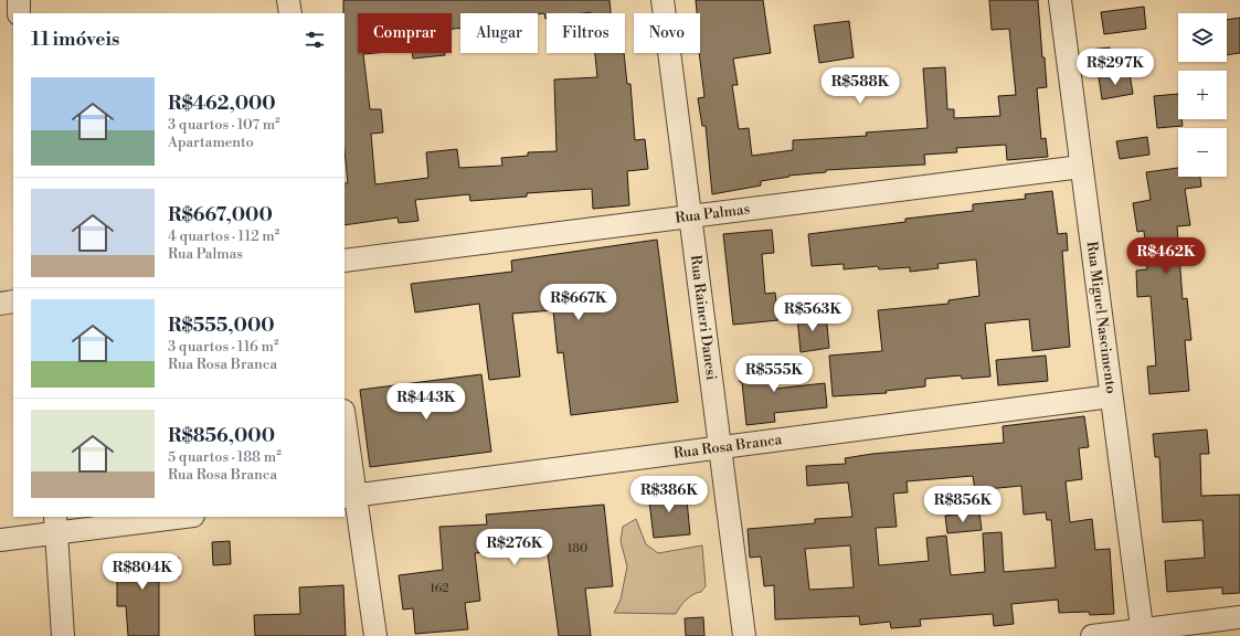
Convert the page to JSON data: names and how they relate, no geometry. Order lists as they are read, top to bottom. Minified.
{"streets":{"street":["Rua Palmas","Rua Raineri Danesi","Rua Miguel Nascimento","Rua Rosa Branca"]},"crossings":[["Rua Palmas","Rua Raineri Danesi"],["Rua Palmas","Rua Miguel Nascimento"],["Rua Raineri Danesi","Rua Rosa Branca"],["Rua Miguel Nascimento","Rua Rosa Branca"]],"house_numbers":["180","162"],"page":{"map_buttons":["+","−"],"chip":["Comprar","Alugar","Filtros","Novo"],"heading":"11 imóveis","price":["R$297K","R$588K","R$462K","R$667K","R$563K","R$555K","R$443K","R$386K","R$856K","R$276K","R$804K"],"list":[{"name":"R$462,000","note":"3 quartos · 107 m² · Apartamento"},{"name":"R$667,000","note":"4 quartos · 112 m² · Rua Palmas"},{"name":"R$555,000","note":"3 quartos · 116 m² · Rua Rosa Branca"},{"name":"R$856,000","note":"5 quartos · 188 m² · Rua Rosa Branca"}]}}
